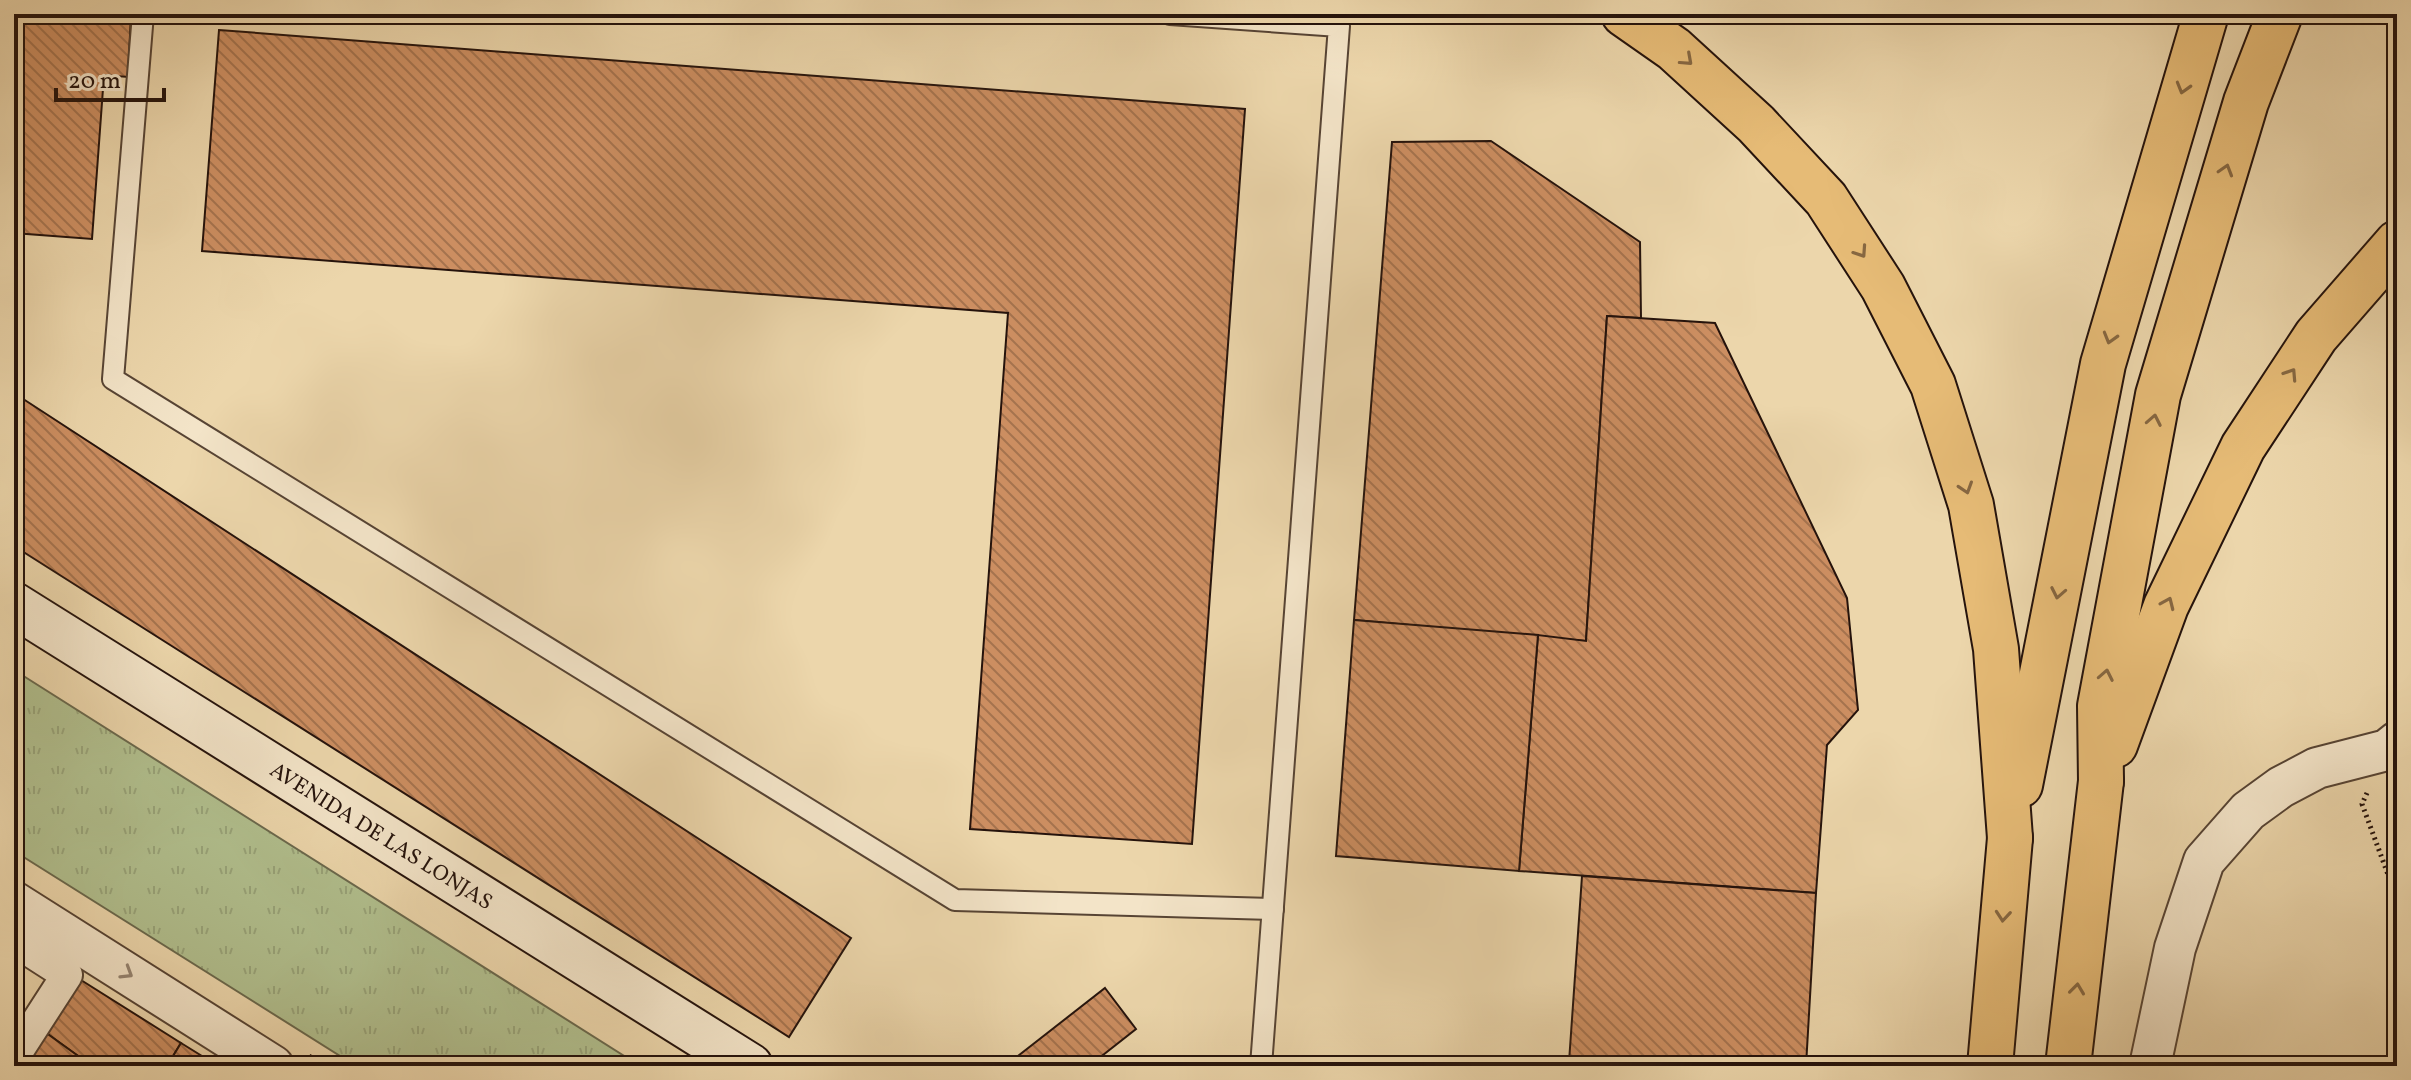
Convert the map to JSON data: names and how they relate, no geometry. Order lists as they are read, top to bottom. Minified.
{"streets":{"main road":["AVENIDA DE LAS LONJAS"]},"scale_bar":"20 m"}
